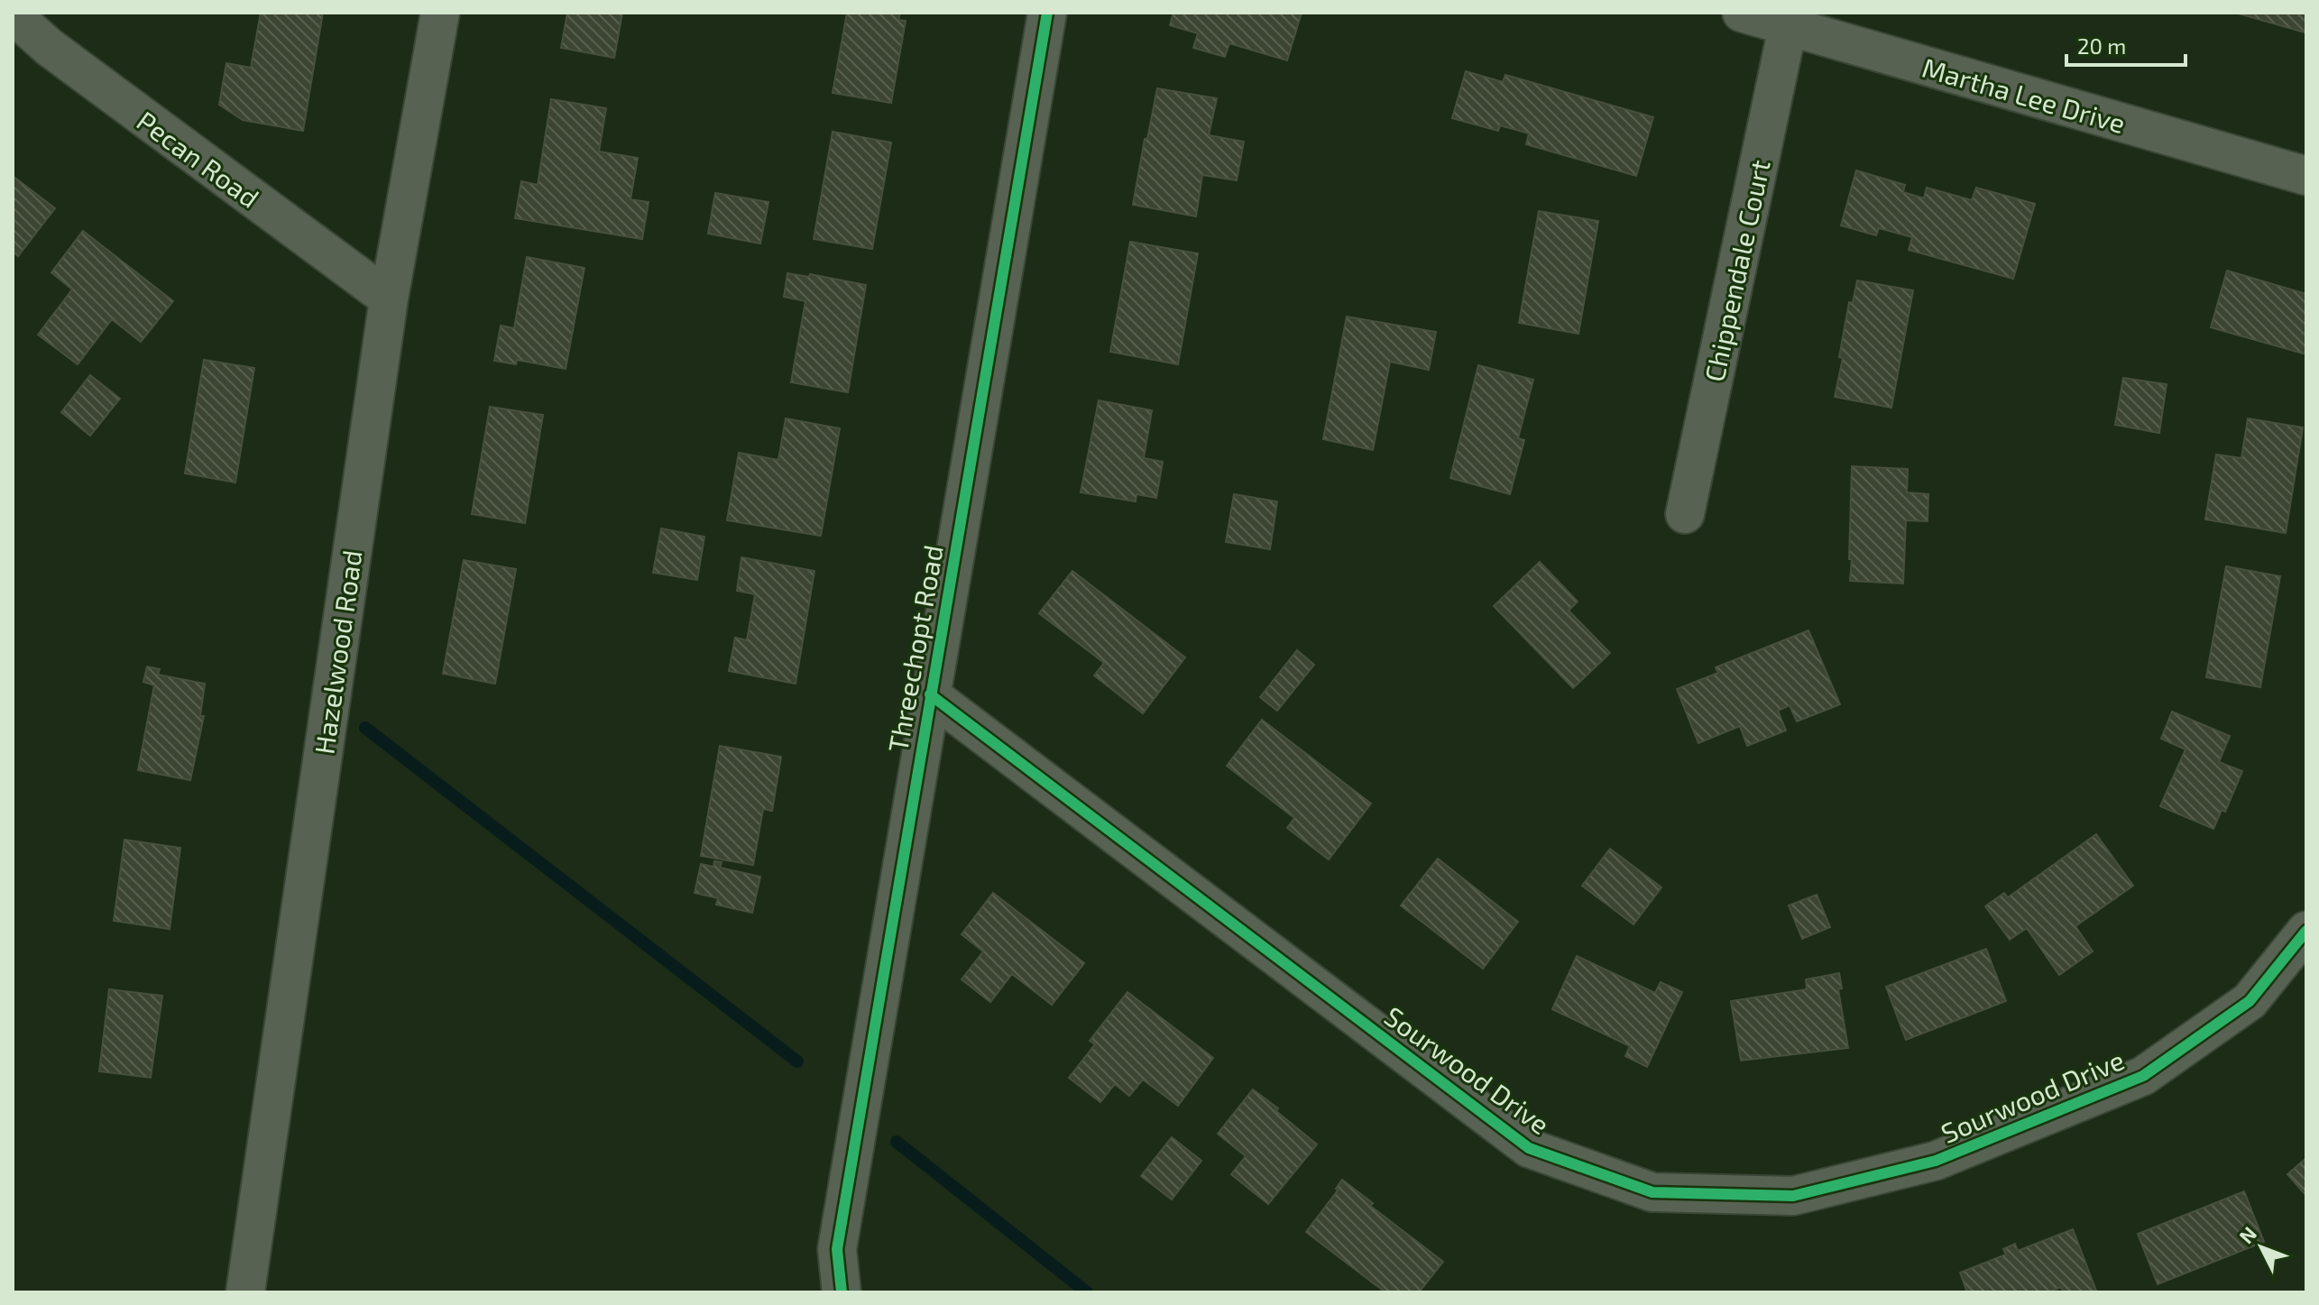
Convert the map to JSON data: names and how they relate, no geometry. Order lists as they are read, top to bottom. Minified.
{"streets":{"street":["Martha Lee Drive","Pecan Road","Chippendale Court","Threechopt Road","Hazelwood Road","Sourwood Drive"]},"crossings":[["Martha Lee Drive","Chippendale Court"],["Pecan Road","Hazelwood Road"],["Threechopt Road","Sourwood Drive"]],"scale_bar":"20 m","north":"top left"}
